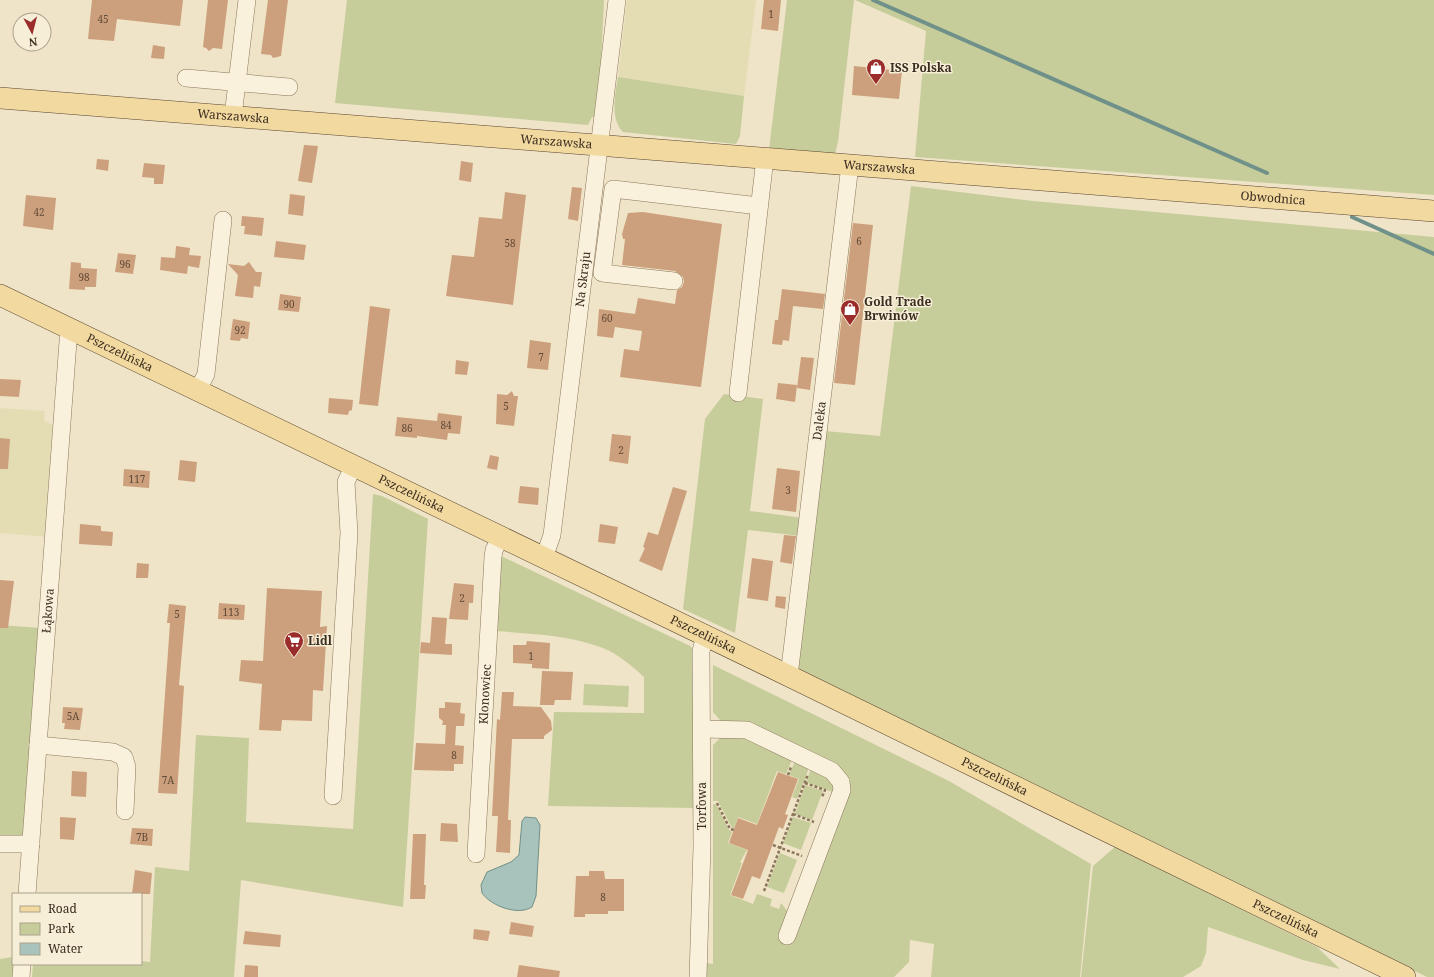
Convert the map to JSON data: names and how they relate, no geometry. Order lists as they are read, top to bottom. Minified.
{"streets":{"main road":["Warszawska","Obwodnica","Pszczelińska"],"street":["Na Skraju","Daleka","Łąkowa","Klonowiec","Torfowa"]},"crossings":[["Warszawska","Obwodnica"],["Warszawska","Na Skraju"],["Warszawska","Daleka"],["Na Skraju","Pszczelińska"],["Pszczelińska","Daleka"],["Pszczelińska","Łąkowa"],["Pszczelińska","Klonowiec"],["Pszczelińska","Torfowa"]],"places":{"shop":["ISS Polska","Gold Trade Brwinów"],"supermarket":["Lidl"]},"house_numbers":["1","45","42","6","58","96","98","90","60","92","7","5","84","86","2","117","3","2","113","5","1","5A","8","7A","7B","8"],"legend":["Road","Park","Water"],"north":"bottom"}
